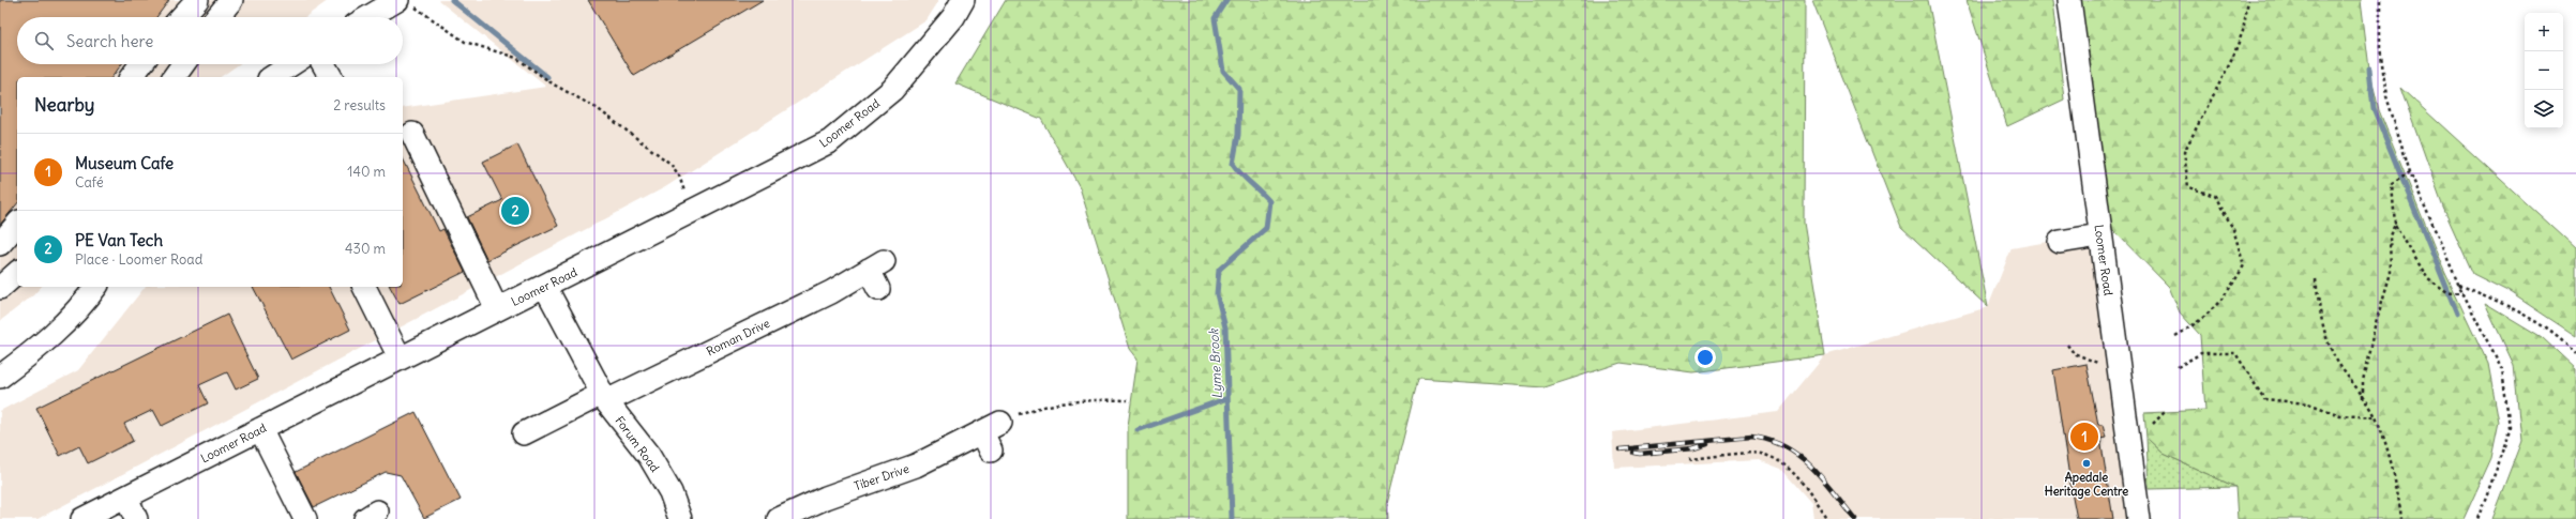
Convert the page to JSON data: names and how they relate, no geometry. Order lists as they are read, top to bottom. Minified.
{"streets":{"street":["Loomer Road","Roman Drive","Forum Road","Tiber Drive"]},"crossings":[["Loomer Road","Forum Road"],["Roman Drive","Forum Road"]],"water":["Lyme Brook"],"places":["Apedale Heritage Centre"],"page":{"map_buttons":["+","−"],"search":"Search here","heading":["Nearby","2 results"],"list":[{"mark":"1","name":"Museum Cafe","note":"Café","value":"140 m"},{"mark":"2","name":"PE Van Tech","note":"Place · Loomer Road","value":"430 m"}],"pins":["2","1"]}}
